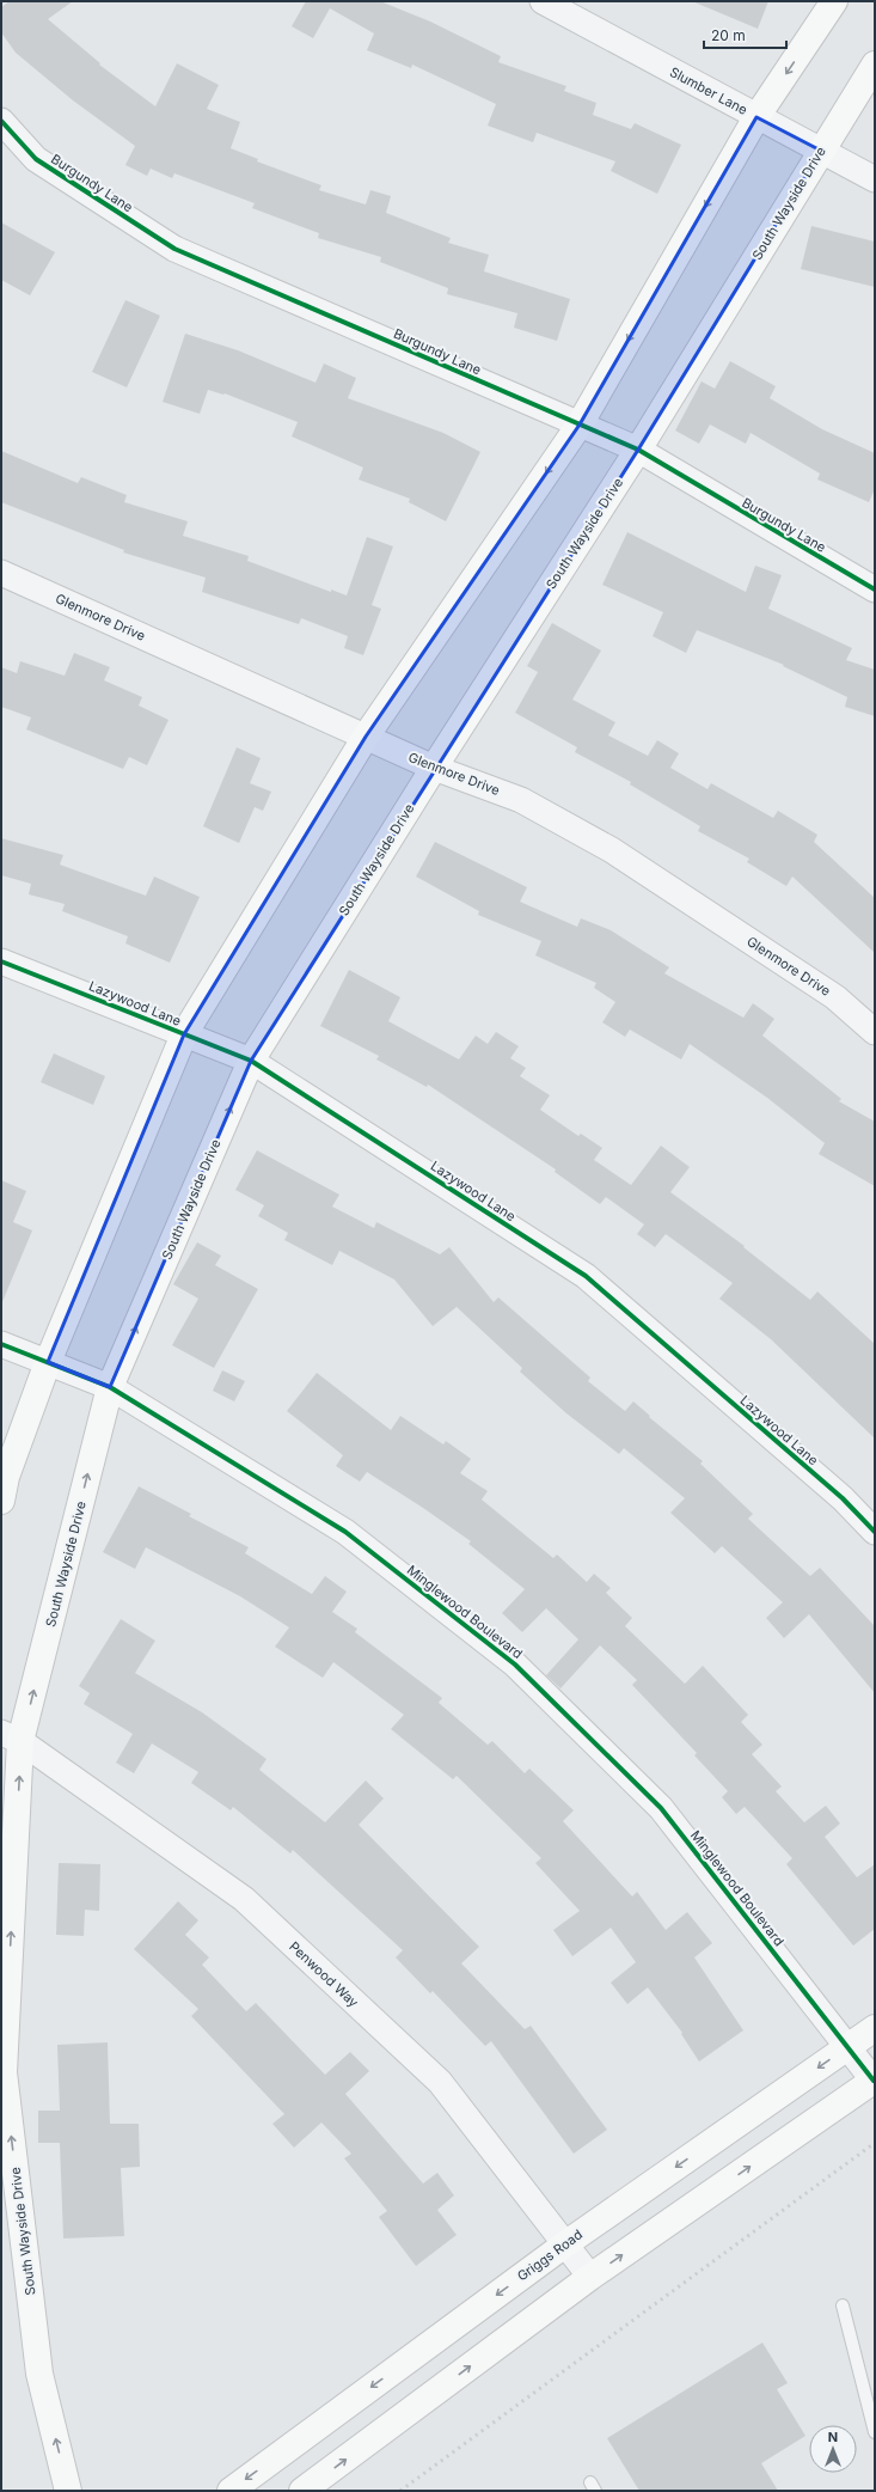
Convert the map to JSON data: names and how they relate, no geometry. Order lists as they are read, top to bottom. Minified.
{"streets":{"main road":["South Wayside Drive","Griggs Road"],"street":["Slumber Lane","Burgundy Lane","Glenmore Drive","Lazywood Lane","Minglewood Boulevard","Penwood Way"]},"crossings":[["Slumber Lane","South Wayside Drive"],["Burgundy Lane","South Wayside Drive"],["South Wayside Drive","Glenmore Drive"],["South Wayside Drive","Lazywood Lane"],["South Wayside Drive","Minglewood Boulevard"],["South Wayside Drive","Penwood Way"],["Minglewood Boulevard","Griggs Road"],["Penwood Way","Griggs Road"]],"scale_bar":"20 m","north":"top"}
